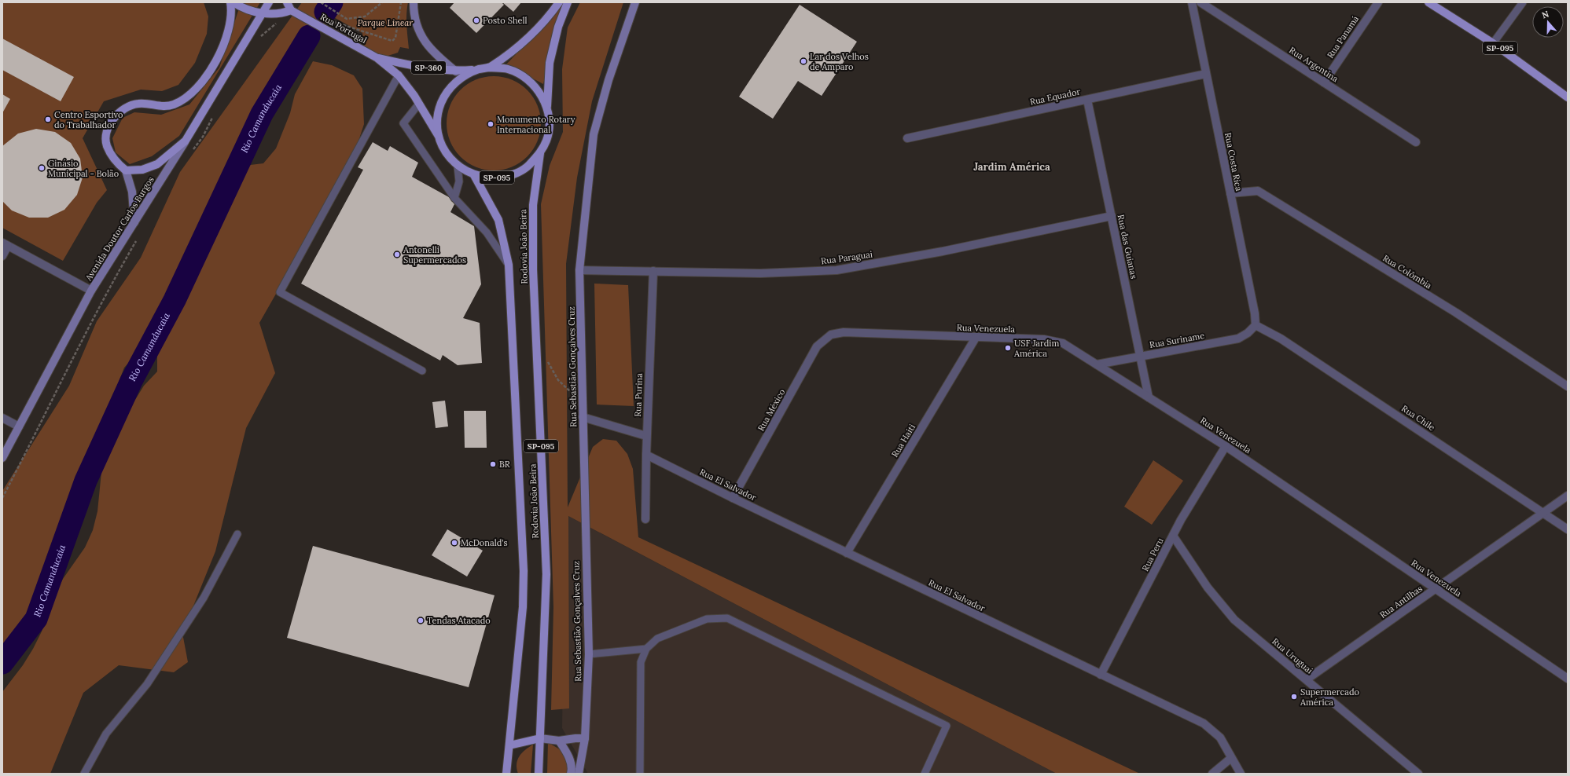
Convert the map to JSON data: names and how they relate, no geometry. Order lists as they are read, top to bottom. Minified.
{"streets":{"main road":["Rua Portugal","SP-095","SP-360","Avenida Doutor Carlos Burgos","Rodovia João Beira"],"street":["Rua Panamá","Rua Argentina","Rua Equador","Rua Costa Rica","Rua das Guianas","Rua Paraguai","Rua Colômbia","Rua Venezuela","Rua Suriname","Rua Sebastião Gonçalves Cruz","Rua Purina","Rua México","Rua Chile","Rua Haiti","Rua El Salvador","Rua Peru","Rua Antilhas","Rua Uruguai"]},"crossings":[["Rua Portugal","SP-095"],["Rua Portugal","Rodovia João Beira"],["Rua Panamá","Rua Argentina"],["SP-095","Rodovia João Beira"],["Rua Equador","Rua Costa Rica"],["Rua Equador","Rua das Guianas"],["Rua Costa Rica","Rua Colômbia"],["Rua Costa Rica","Rua Suriname"],["Rua Costa Rica","Rua Chile"],["Rua das Guianas","Rua Paraguai"],["Rua das Guianas","Rua Venezuela"],["Rua das Guianas","Rua Suriname"],["Rua Paraguai","Rua Sebastião Gonçalves Cruz"],["Rua Paraguai","Rua Purina"],["Rua Venezuela","Rua Suriname"],["Rua Venezuela","Rua México"],["Rua Venezuela","Rua Haiti"],["Rua Venezuela","Rua Peru"],["Rua Venezuela","Rua Antilhas"],["Rua Suriname","Rua Chile"],["Rua Purina","Rua El Salvador"],["Rua México","Rua El Salvador"],["Rua Chile","Rua Antilhas"],["Rua Haiti","Rua El Salvador"],["Rua El Salvador","Rua Peru"],["Rua Peru","Rua Uruguai"],["Rua Antilhas","Rua Uruguai"]],"districts":["Jardim América"],"water":["Rio Camanducaia"],"parks":["Parque Linear"],"places":["Posto Shell","Lar dos Velhos de Amparo","Centro Esportivo do Trabalhador","Monumento Rotary Internacional","Ginásio Municipal - Bolão","Antonelli Supermercados","USF Jardim América","BR","McDonald's","Tendas Atacado","Supermercado América"],"north":"top"}
